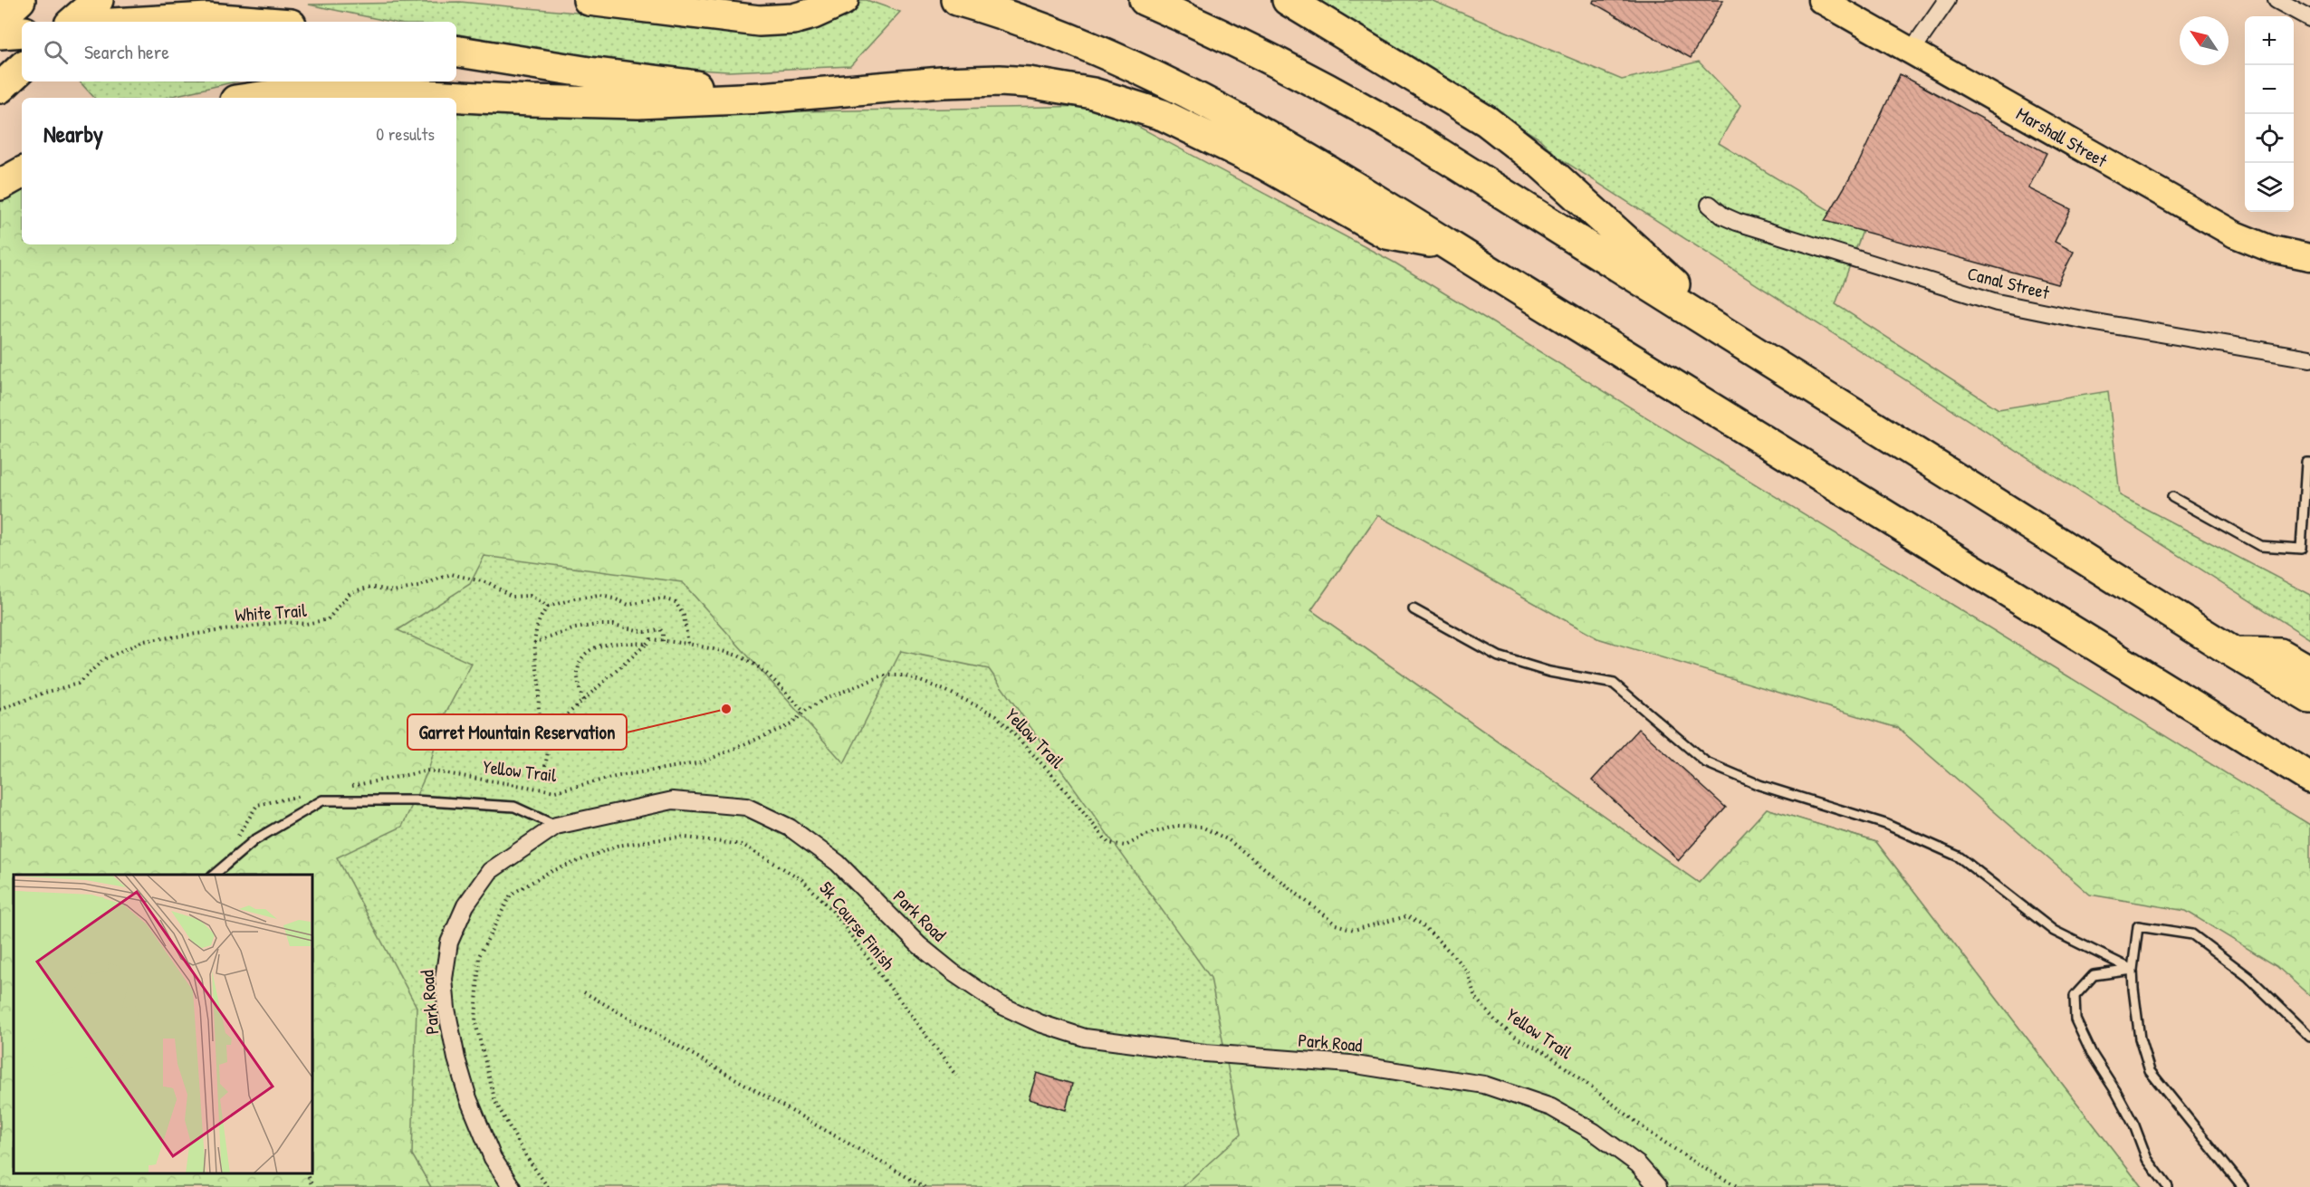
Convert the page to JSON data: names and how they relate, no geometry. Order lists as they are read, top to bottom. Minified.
{"streets":{"main road":["Marshall Street"],"street":["Canal Street","Park Road"],"path":["White Trail","Yellow Trail","5k Course Finish"]},"places":["Garret Mountain Reservation"],"north":"top left","page":{"map_buttons":["+","−"],"search":"Search here","heading":["Nearby","0 results"]}}
